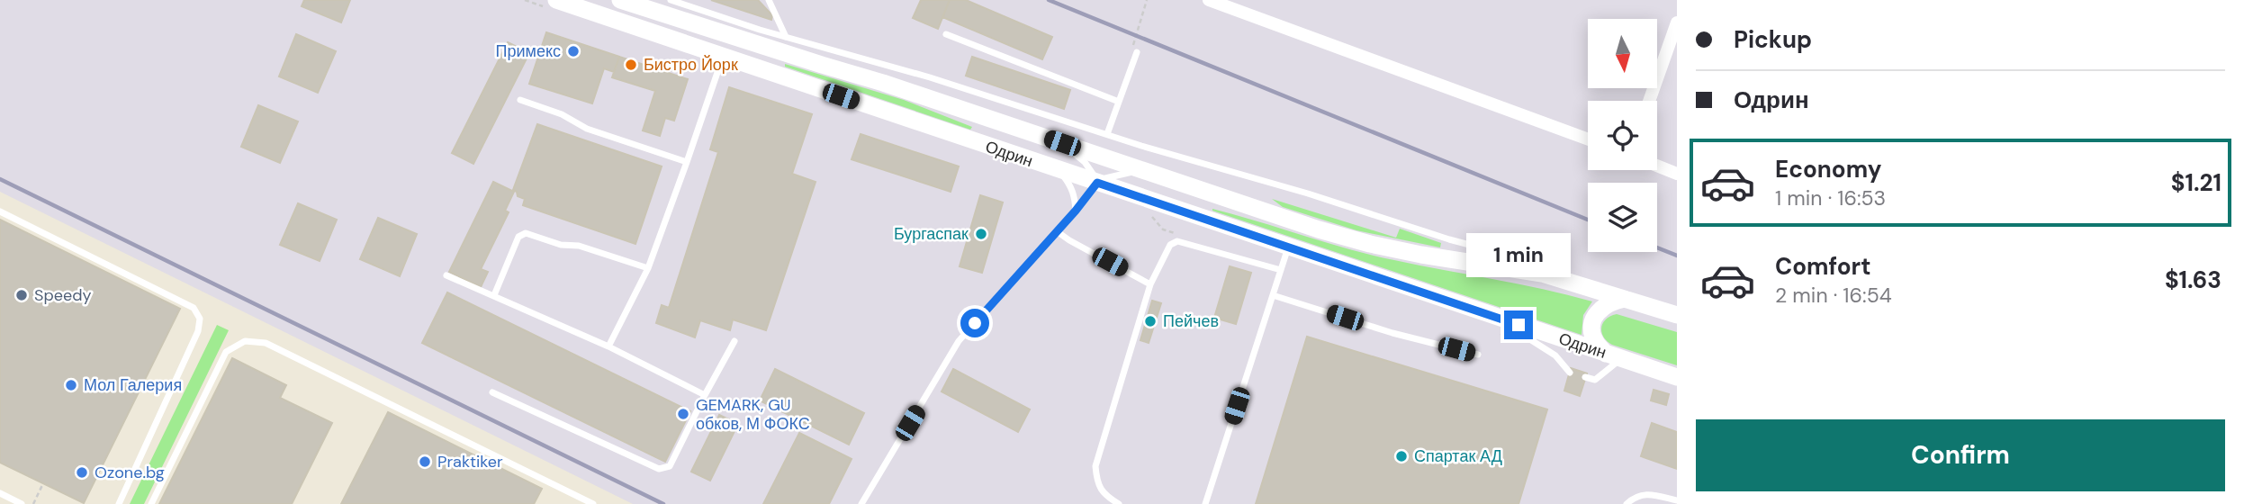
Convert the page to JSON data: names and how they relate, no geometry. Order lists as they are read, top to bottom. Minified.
{"streets":{"main road":["Одрин"]},"places":["Примекс","Бистро Йорк","Бургаспак","Speedy","Пейчев","Мол Галерия","GEMARK, GU обков, М ФОКС","Спартак АД","Praktiker","Ozone.bg"],"north":"bottom","page":{"banner":["Pickup","Одрин"],"list":[{"name":"Economy","note":"1 min · 16:53","value":"$1.21"},{"name":"Comfort","note":"2 min · 16:54","value":"$1.63"}],"bubble":"1 min","buttons":"Confirm"}}
